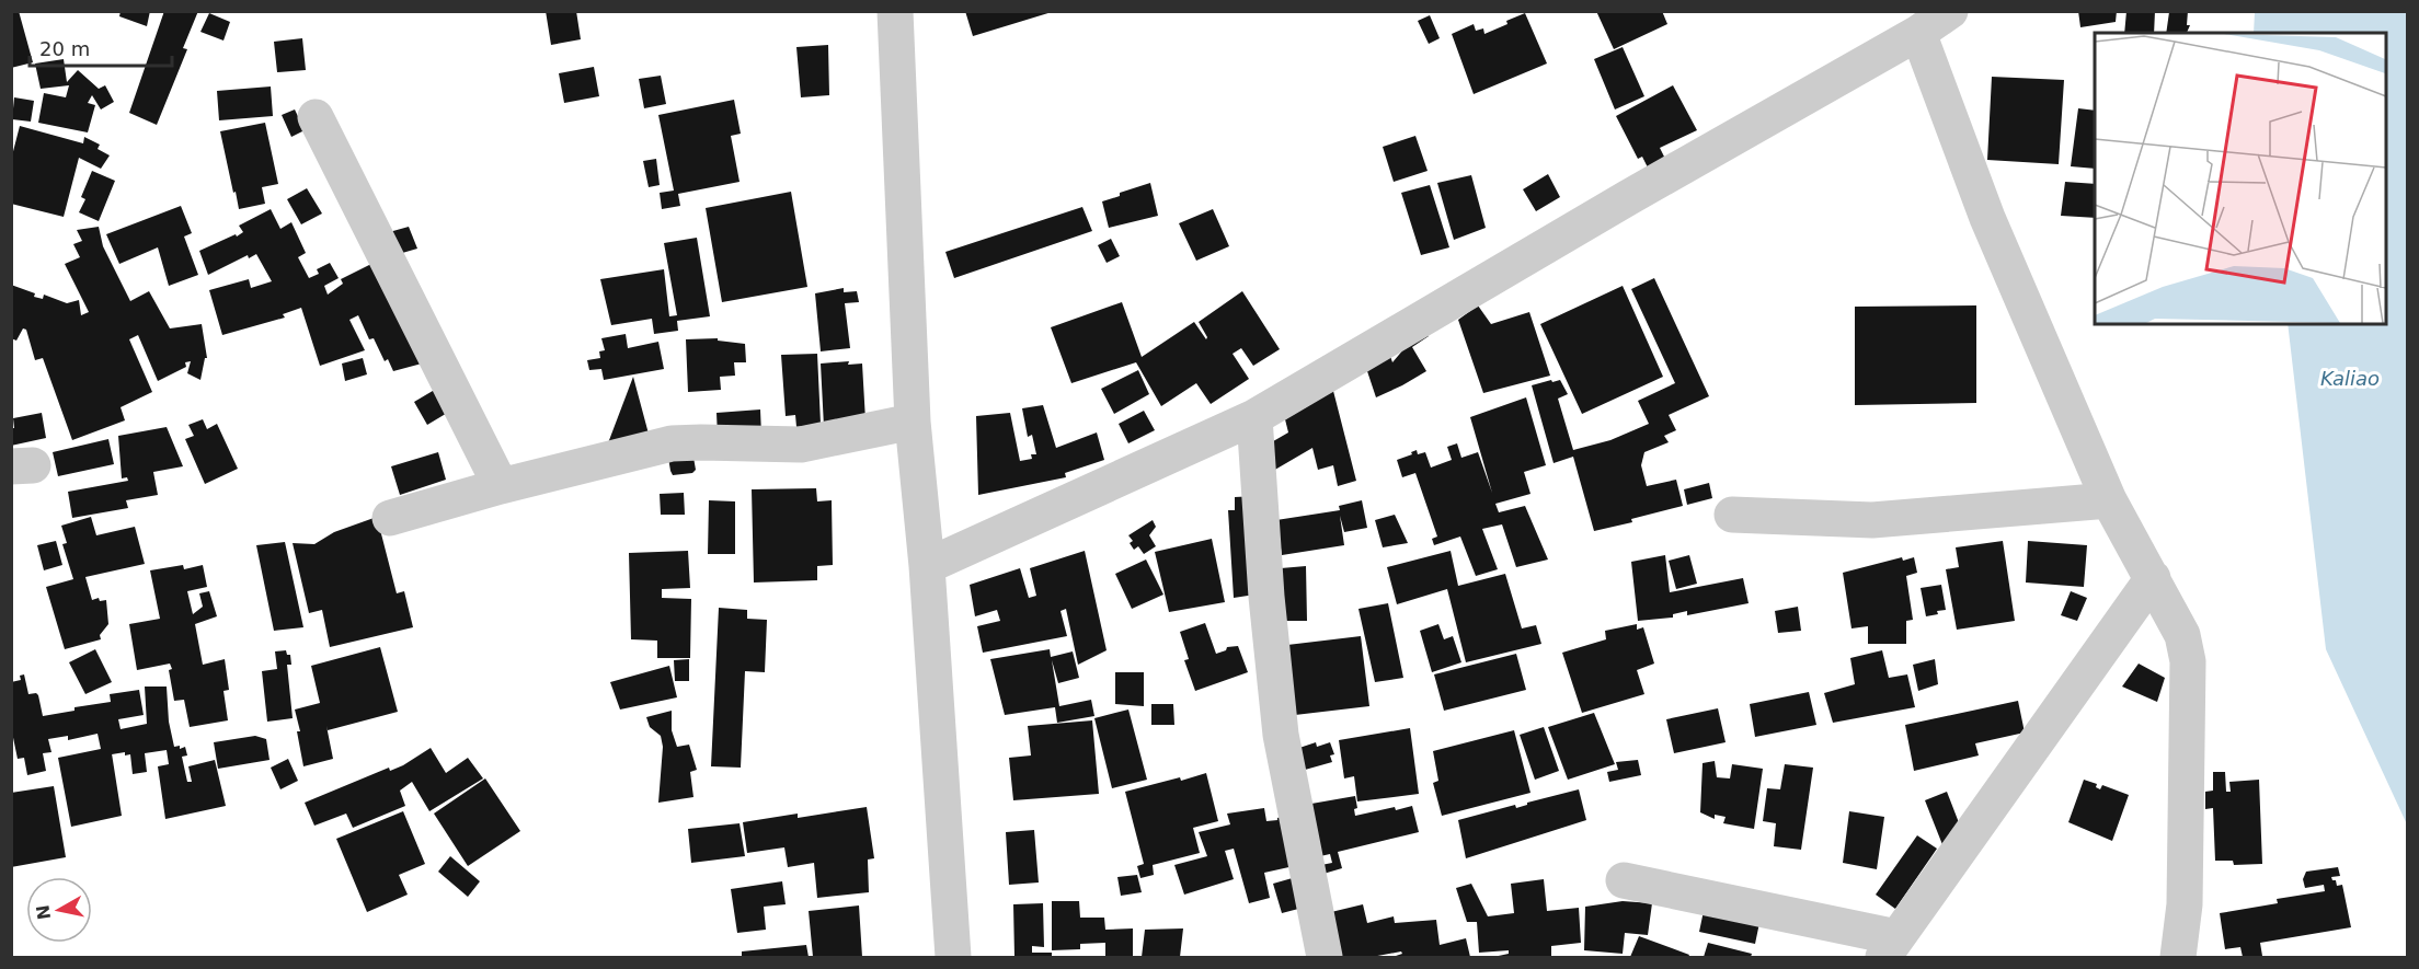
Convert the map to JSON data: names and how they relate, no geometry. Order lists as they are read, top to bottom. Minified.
{"water":["Kaliao"],"scale_bar":"20 m","north":"left"}
